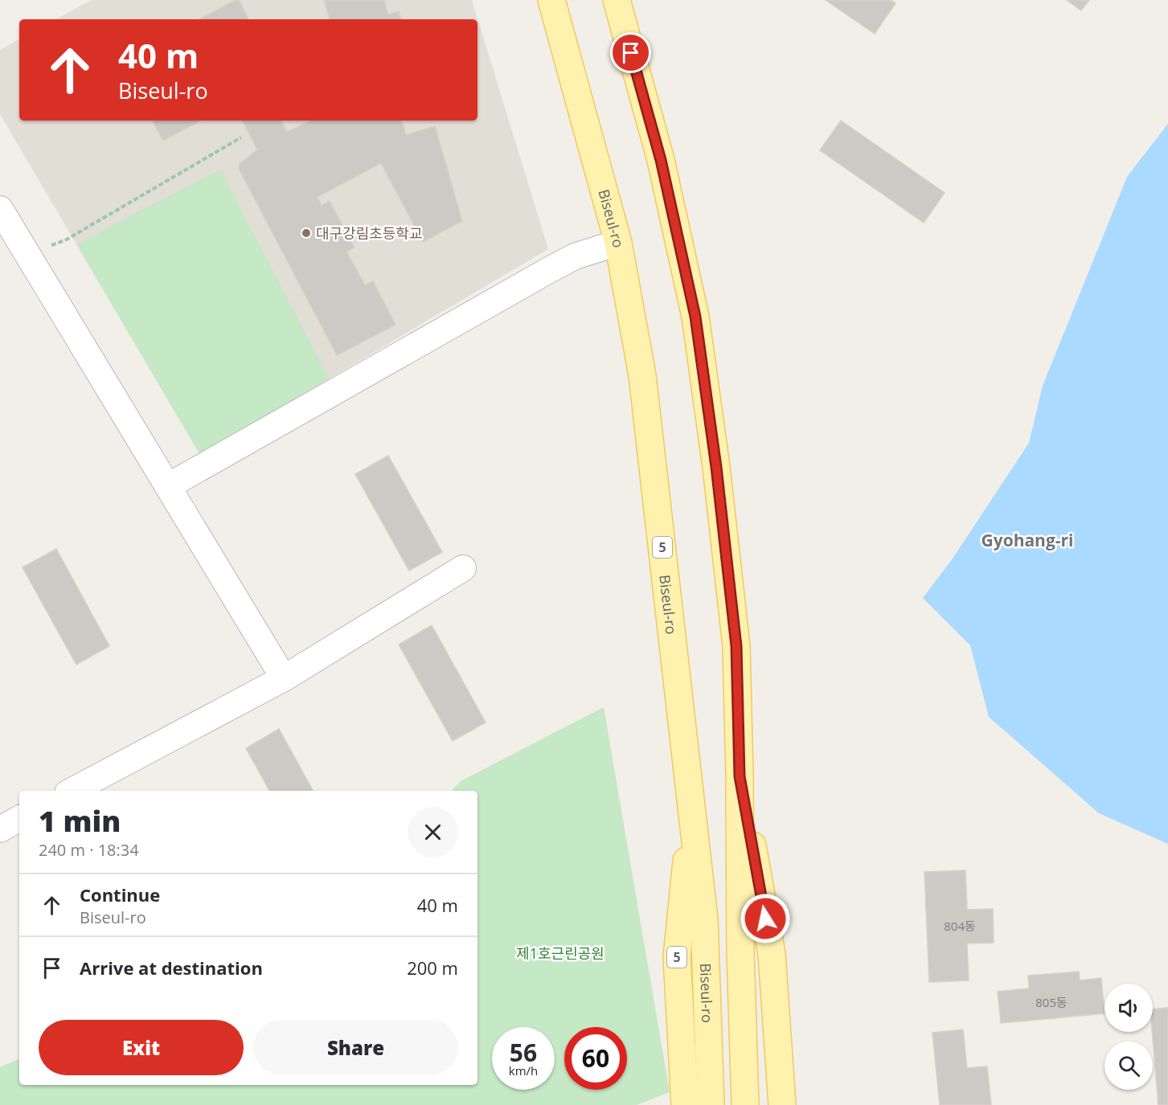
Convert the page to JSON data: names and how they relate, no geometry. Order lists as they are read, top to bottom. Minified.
{"streets":{"main road":["Biseul-ro","5"]},"crossings":[["Biseul-ro","5"]],"districts":["Gyohang-ri"],"parks":["제1호근린공원"],"places":["대구강림초등학교"],"house_numbers":["804동","805동"],"page":{"turn":["40 m","Biseul-ro"],"heading":["1 min","240 m · 18:34"],"list":[{"name":"Continue","note":"Biseul-ro","value":"40 m"},{"name":"Arrive at destination","value":"200 m"}],"buttons":["Exit","Share"],"speed":"56 km/h","limit":"60"}}
